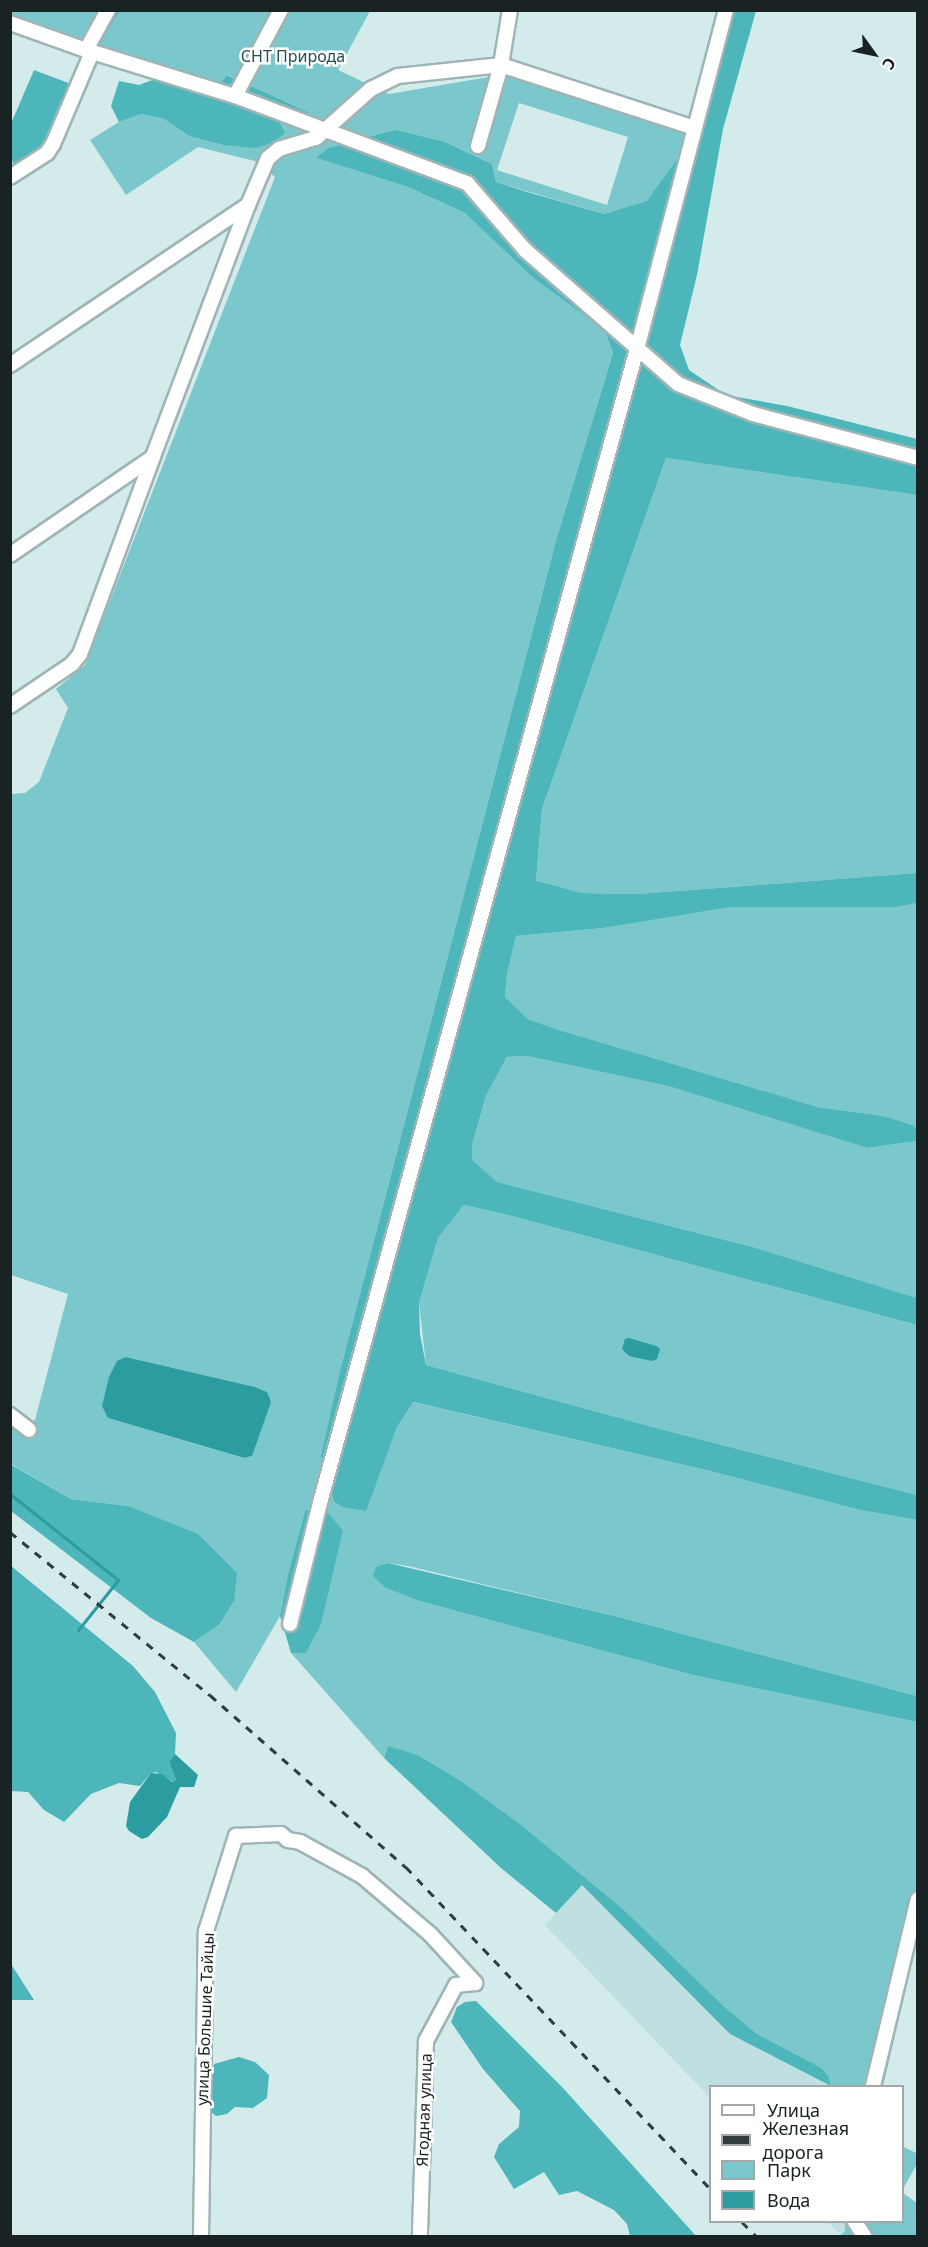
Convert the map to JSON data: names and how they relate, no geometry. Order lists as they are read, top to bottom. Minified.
{"streets":{"street":["улица Большие Тайцы","Ягодная улица"]},"crossings":[["улица Большие Тайцы","Ягодная улица"]],"parks":["СНТ Природа"],"legend":["Улица","Железная дорога","Парк","Вода"],"north":"bottom right"}
